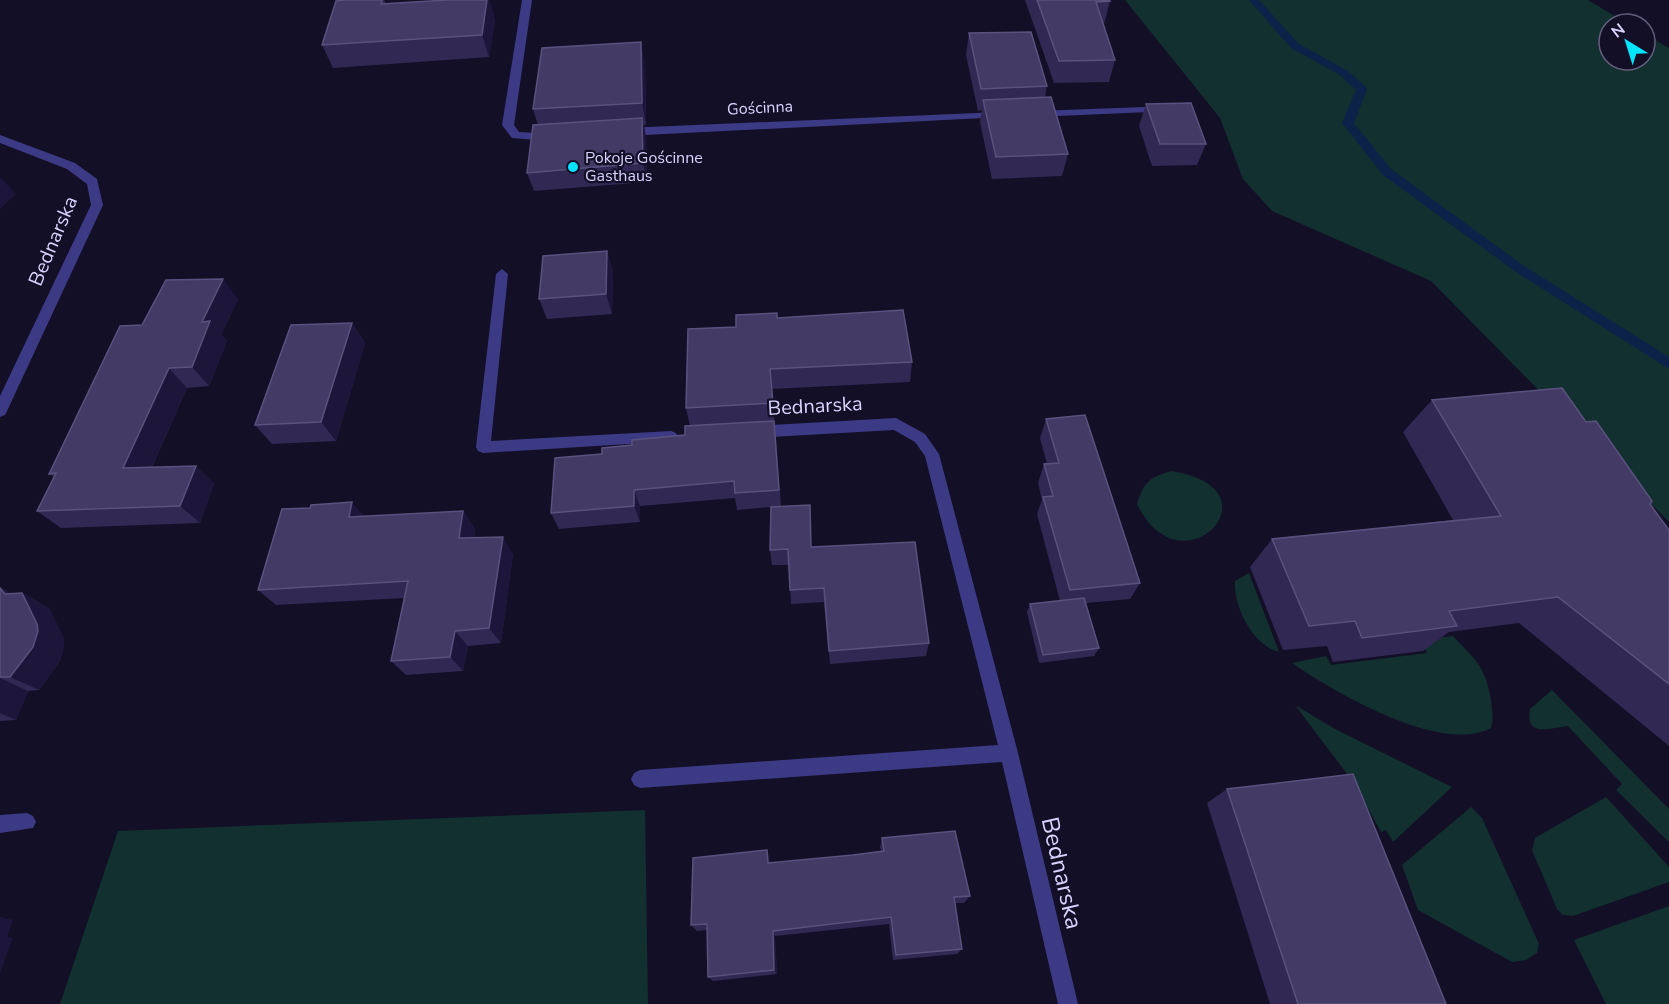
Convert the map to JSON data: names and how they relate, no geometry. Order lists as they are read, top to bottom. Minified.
{"streets":{"street":["Gościnna","Bednarska"]},"places":["Pokoje Gościnne Gasthaus"],"north":"top left"}
